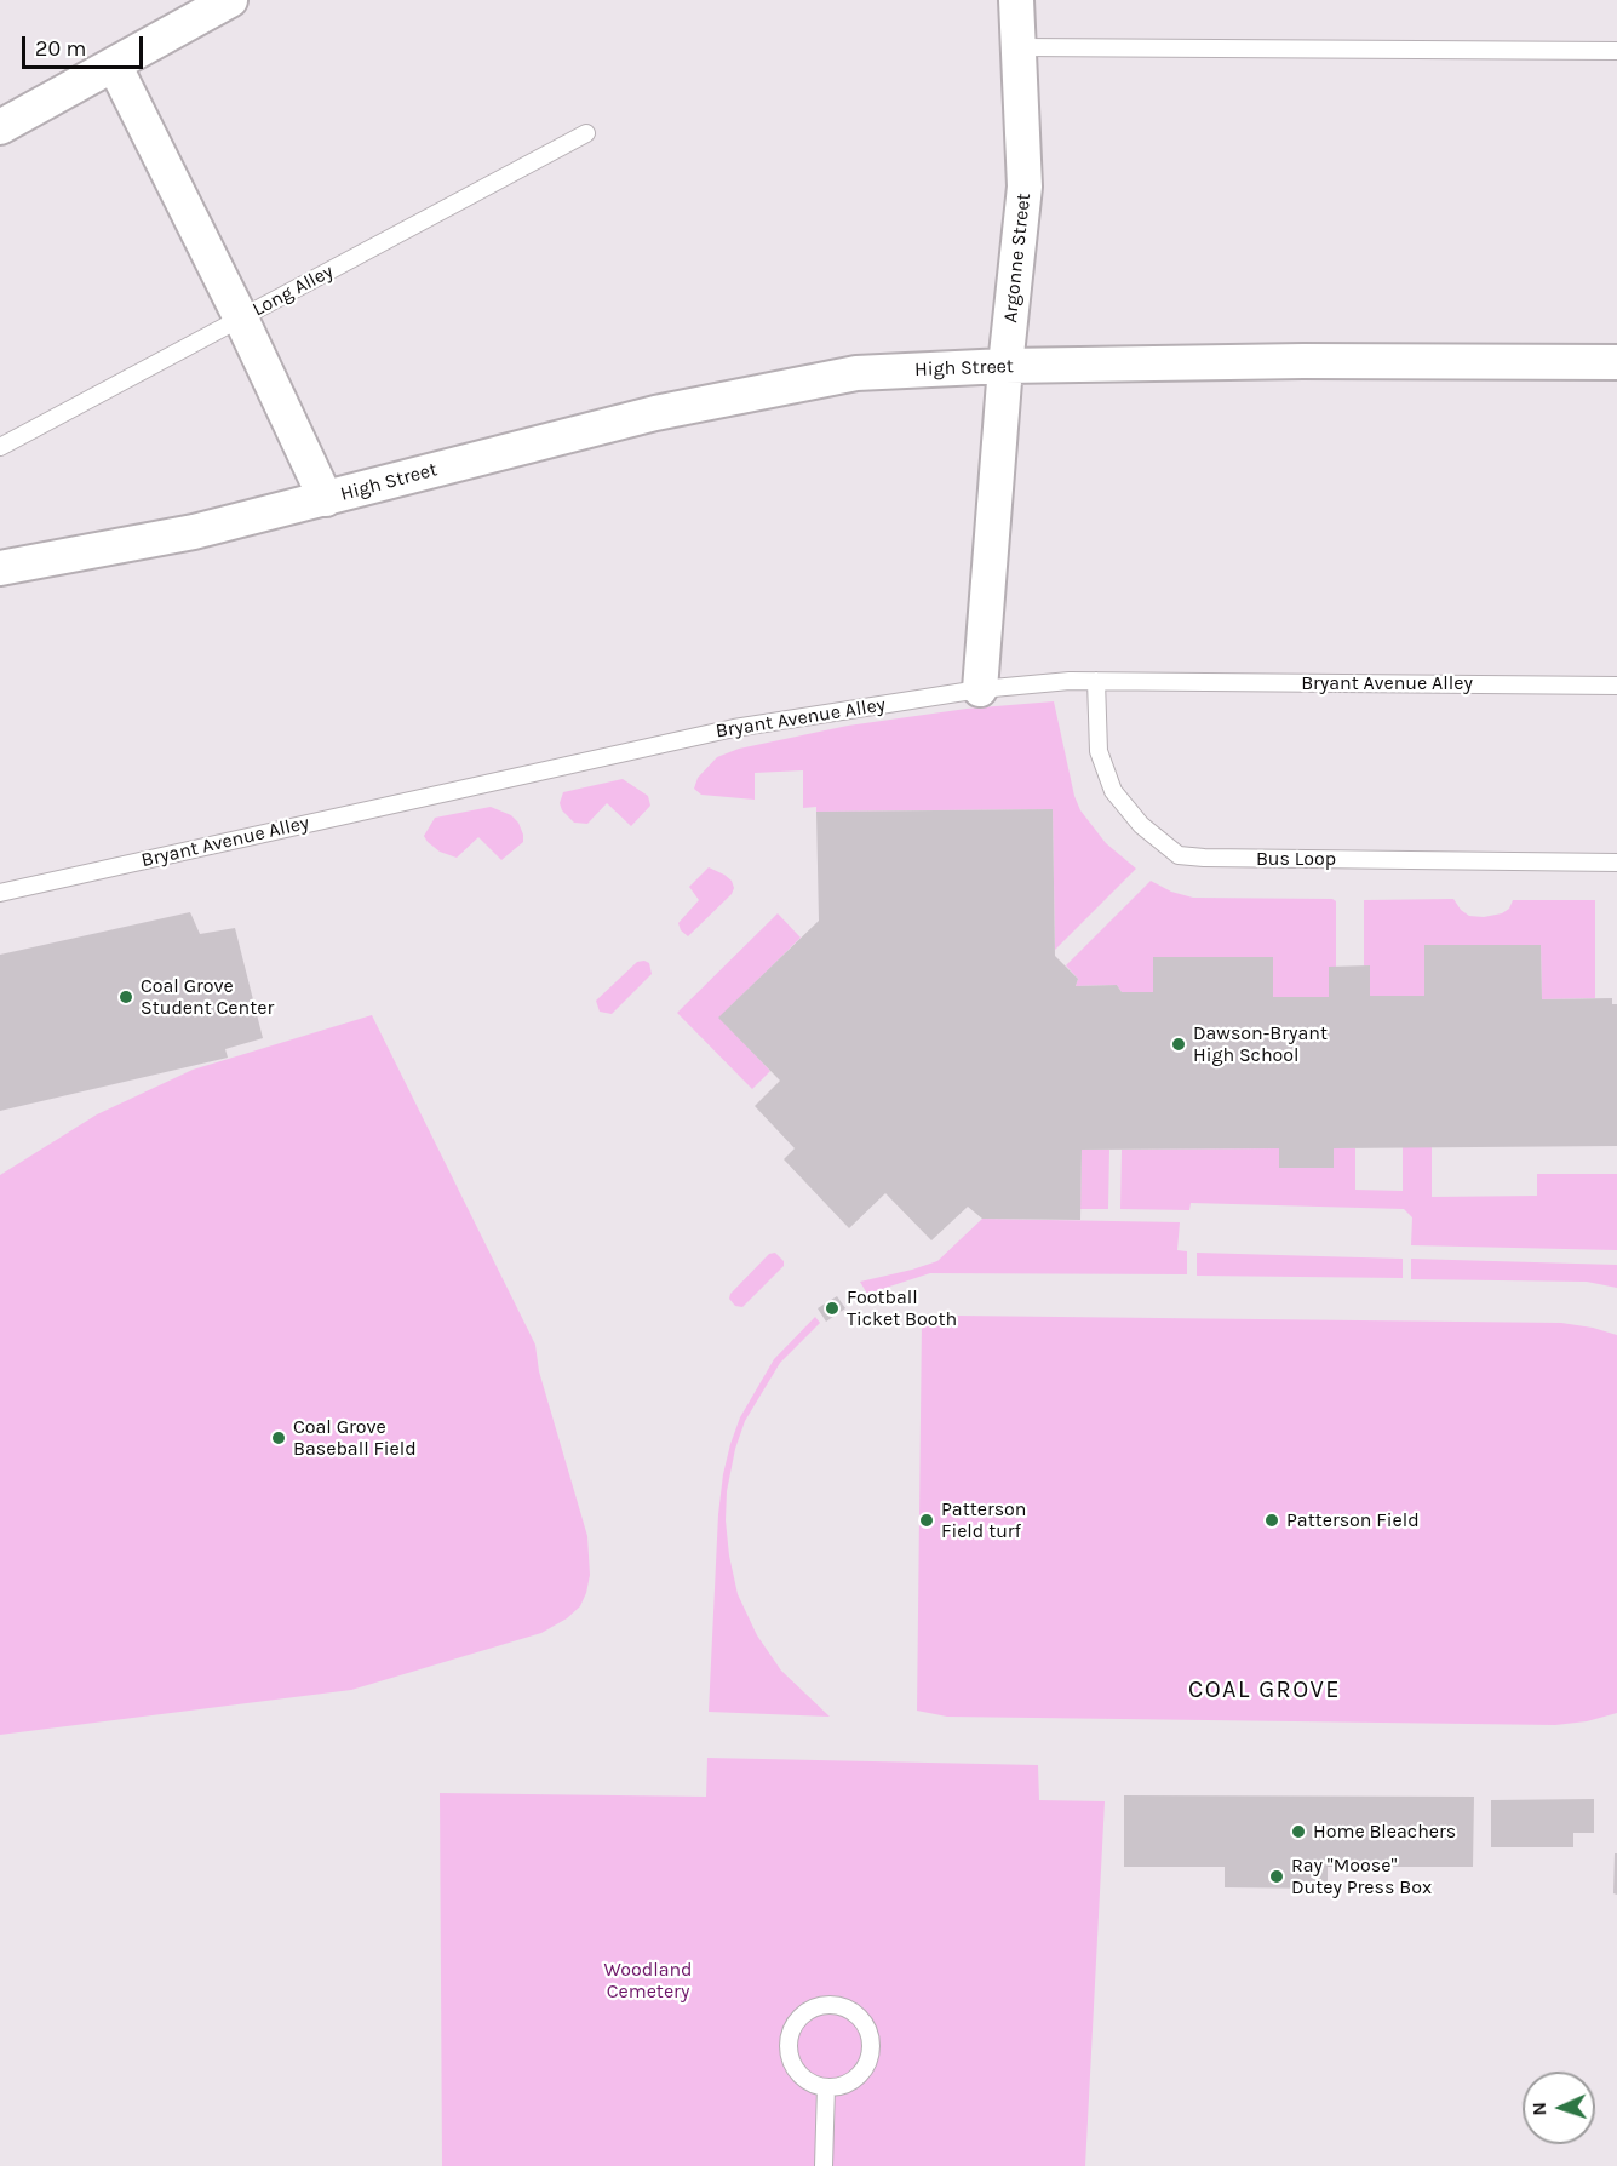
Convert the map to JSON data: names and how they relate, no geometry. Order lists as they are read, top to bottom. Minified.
{"streets":{"street":["Argonne Street","High Street"],"lane":["Long Alley","Bryant Avenue Alley","Bus Loop"]},"crossings":[["Argonne Street","High Street"],["Argonne Street","Bryant Avenue Alley"],["Long Alley","High Street"],["Bryant Avenue Alley","Bus Loop"]],"districts":["COAL GROVE"],"parks":["Woodland Cemetery"],"places":["Coal Grove Student Center","Dawson-Bryant High School","Football Ticket Booth","Coal Grove Baseball Field","Patterson Field turf","Patterson Field","Home Bleachers","Ray \"Moose\" Dutey Press Box"],"scale_bar":"20 m","north":"left"}
